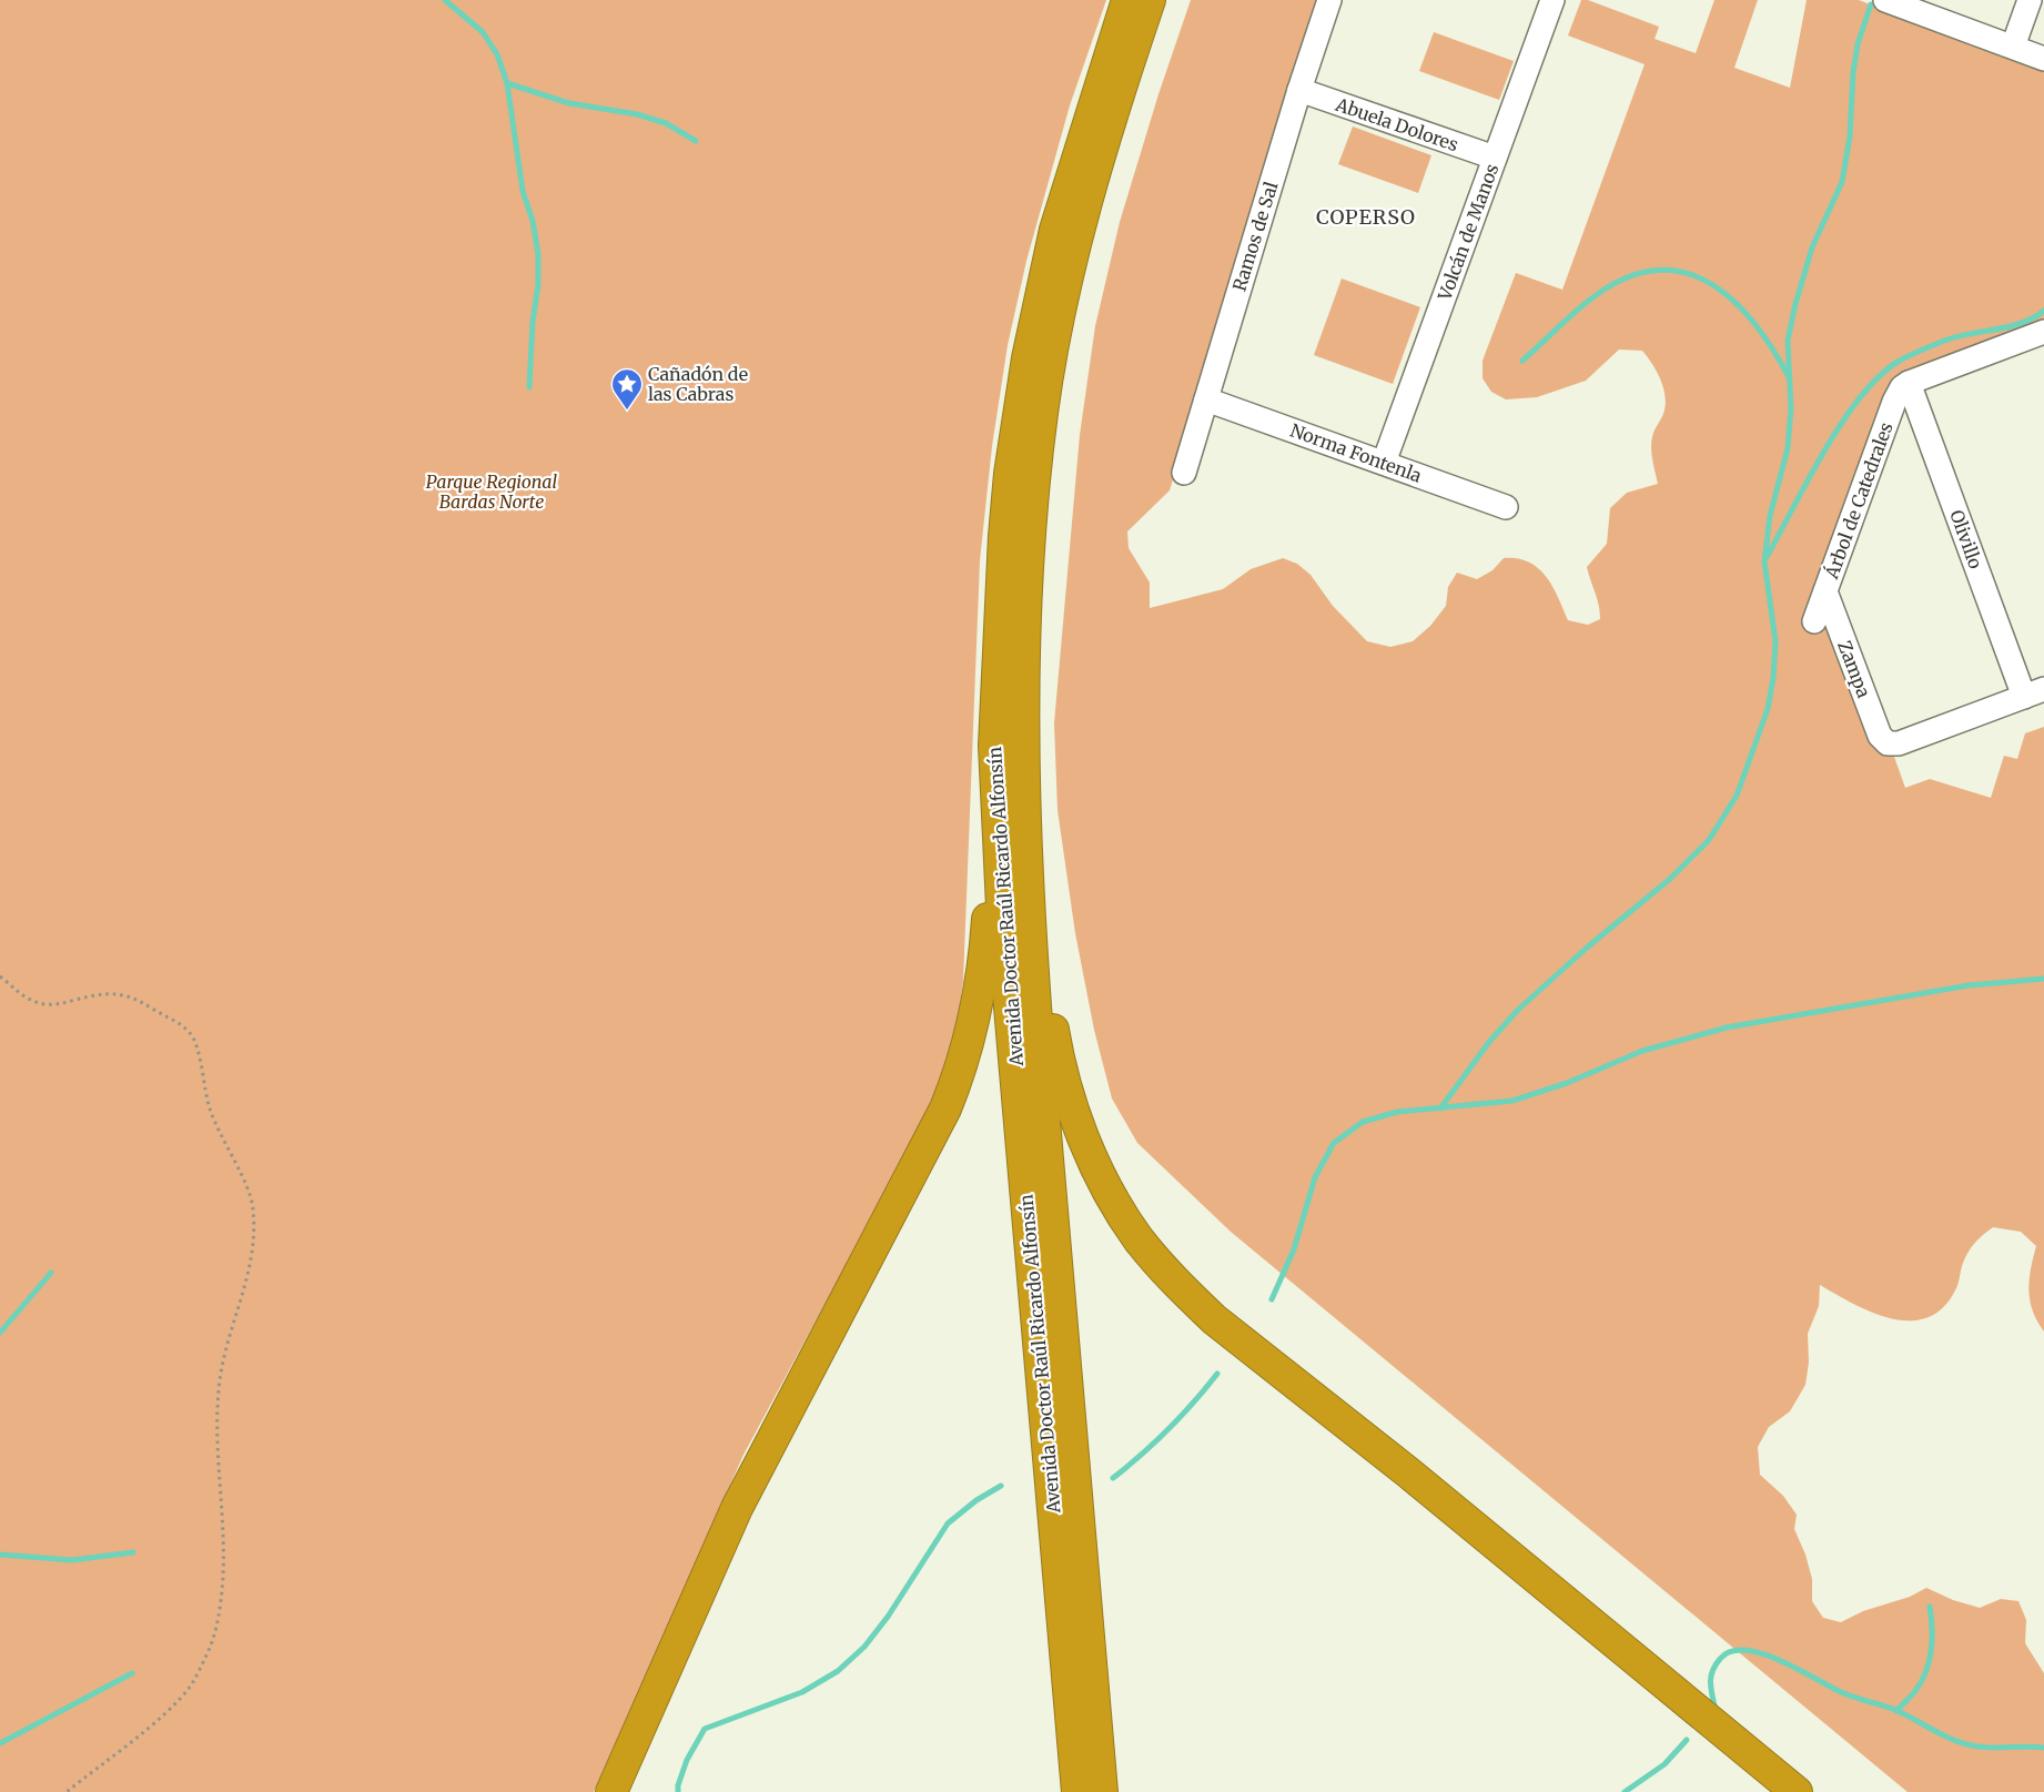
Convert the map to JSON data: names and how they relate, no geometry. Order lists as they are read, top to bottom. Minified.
{"streets":{"highway":["Avenida Doctor Raúl Ricardo Alfonsín"],"street":["Abuela Dolores","Volcán de Manos","Ramos de Sal","Norma Fontenla","Árbol de Catedrales","Olivillo","Zampa"]},"crossings":[["Abuela Dolores","Volcán de Manos"],["Abuela Dolores","Ramos de Sal"],["Volcán de Manos","Norma Fontenla"],["Ramos de Sal","Norma Fontenla"],["Árbol de Catedrales","Olivillo"],["Árbol de Catedrales","Zampa"],["Olivillo","Zampa"]],"districts":["COPERSO"],"parks":["Parque Regional Bardas Norte"],"places":{"place":["Cañadón de las Cabras"]}}
